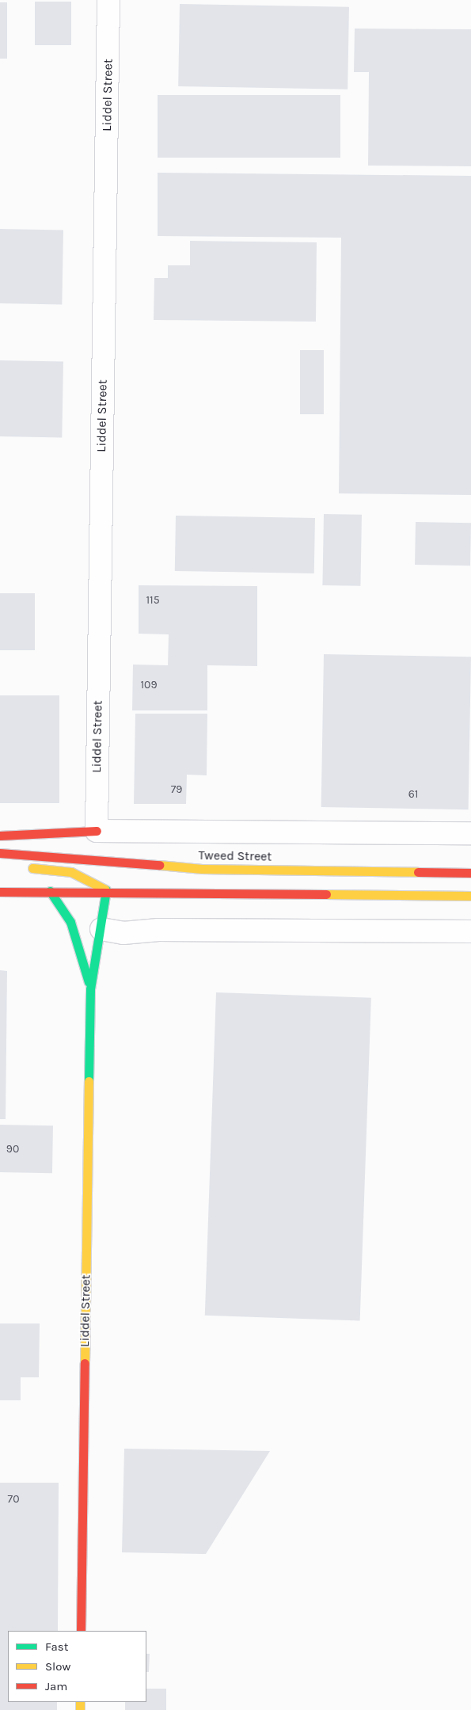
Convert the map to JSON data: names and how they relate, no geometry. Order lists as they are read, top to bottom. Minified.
{"streets":{"main road":["Liddel Street","Tweed Street"]},"house_numbers":["115","109","79","61","90","70"],"legend":["Fast","Slow","Jam"]}
